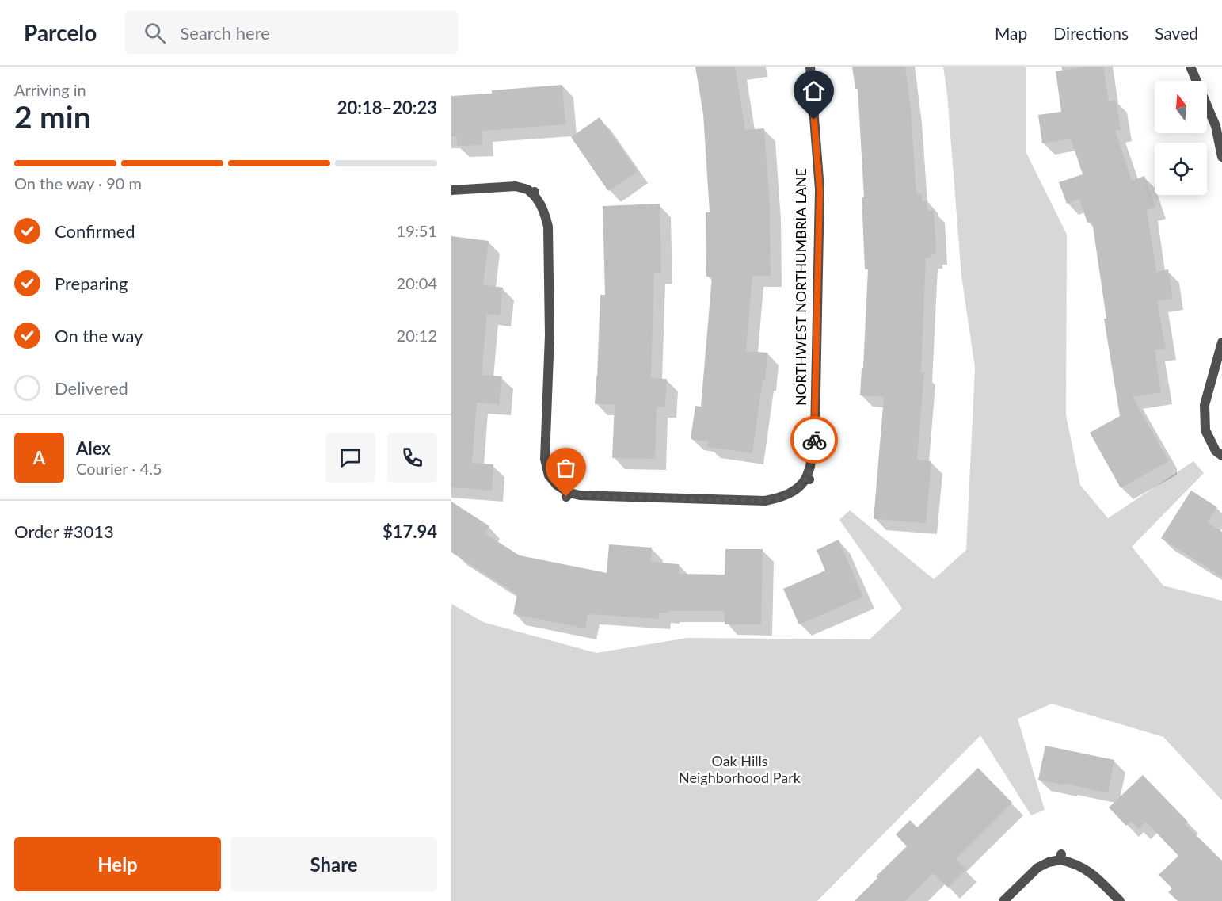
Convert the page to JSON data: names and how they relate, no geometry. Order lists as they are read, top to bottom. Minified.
{"streets":{"street":["NORTHWEST NORTHUMBRIA LANE"]},"parks":["Oak Hills Neighborhood Park"],"north":"top","page":{"header":"Parcelo","search":"Search here","nav":["Map","Directions","Saved"],"heading":["2 min","Arriving in","20:18–20:23"],"panel":["Alex","Courier · 4.5","Order #3013","$17.94"],"bar":"On the way · 90 m","list":[["Confirmed","19:51"],["Preparing","20:04"],["On the way","20:12"],"Delivered"],"round":"A","buttons":["Help","Share"]}}
